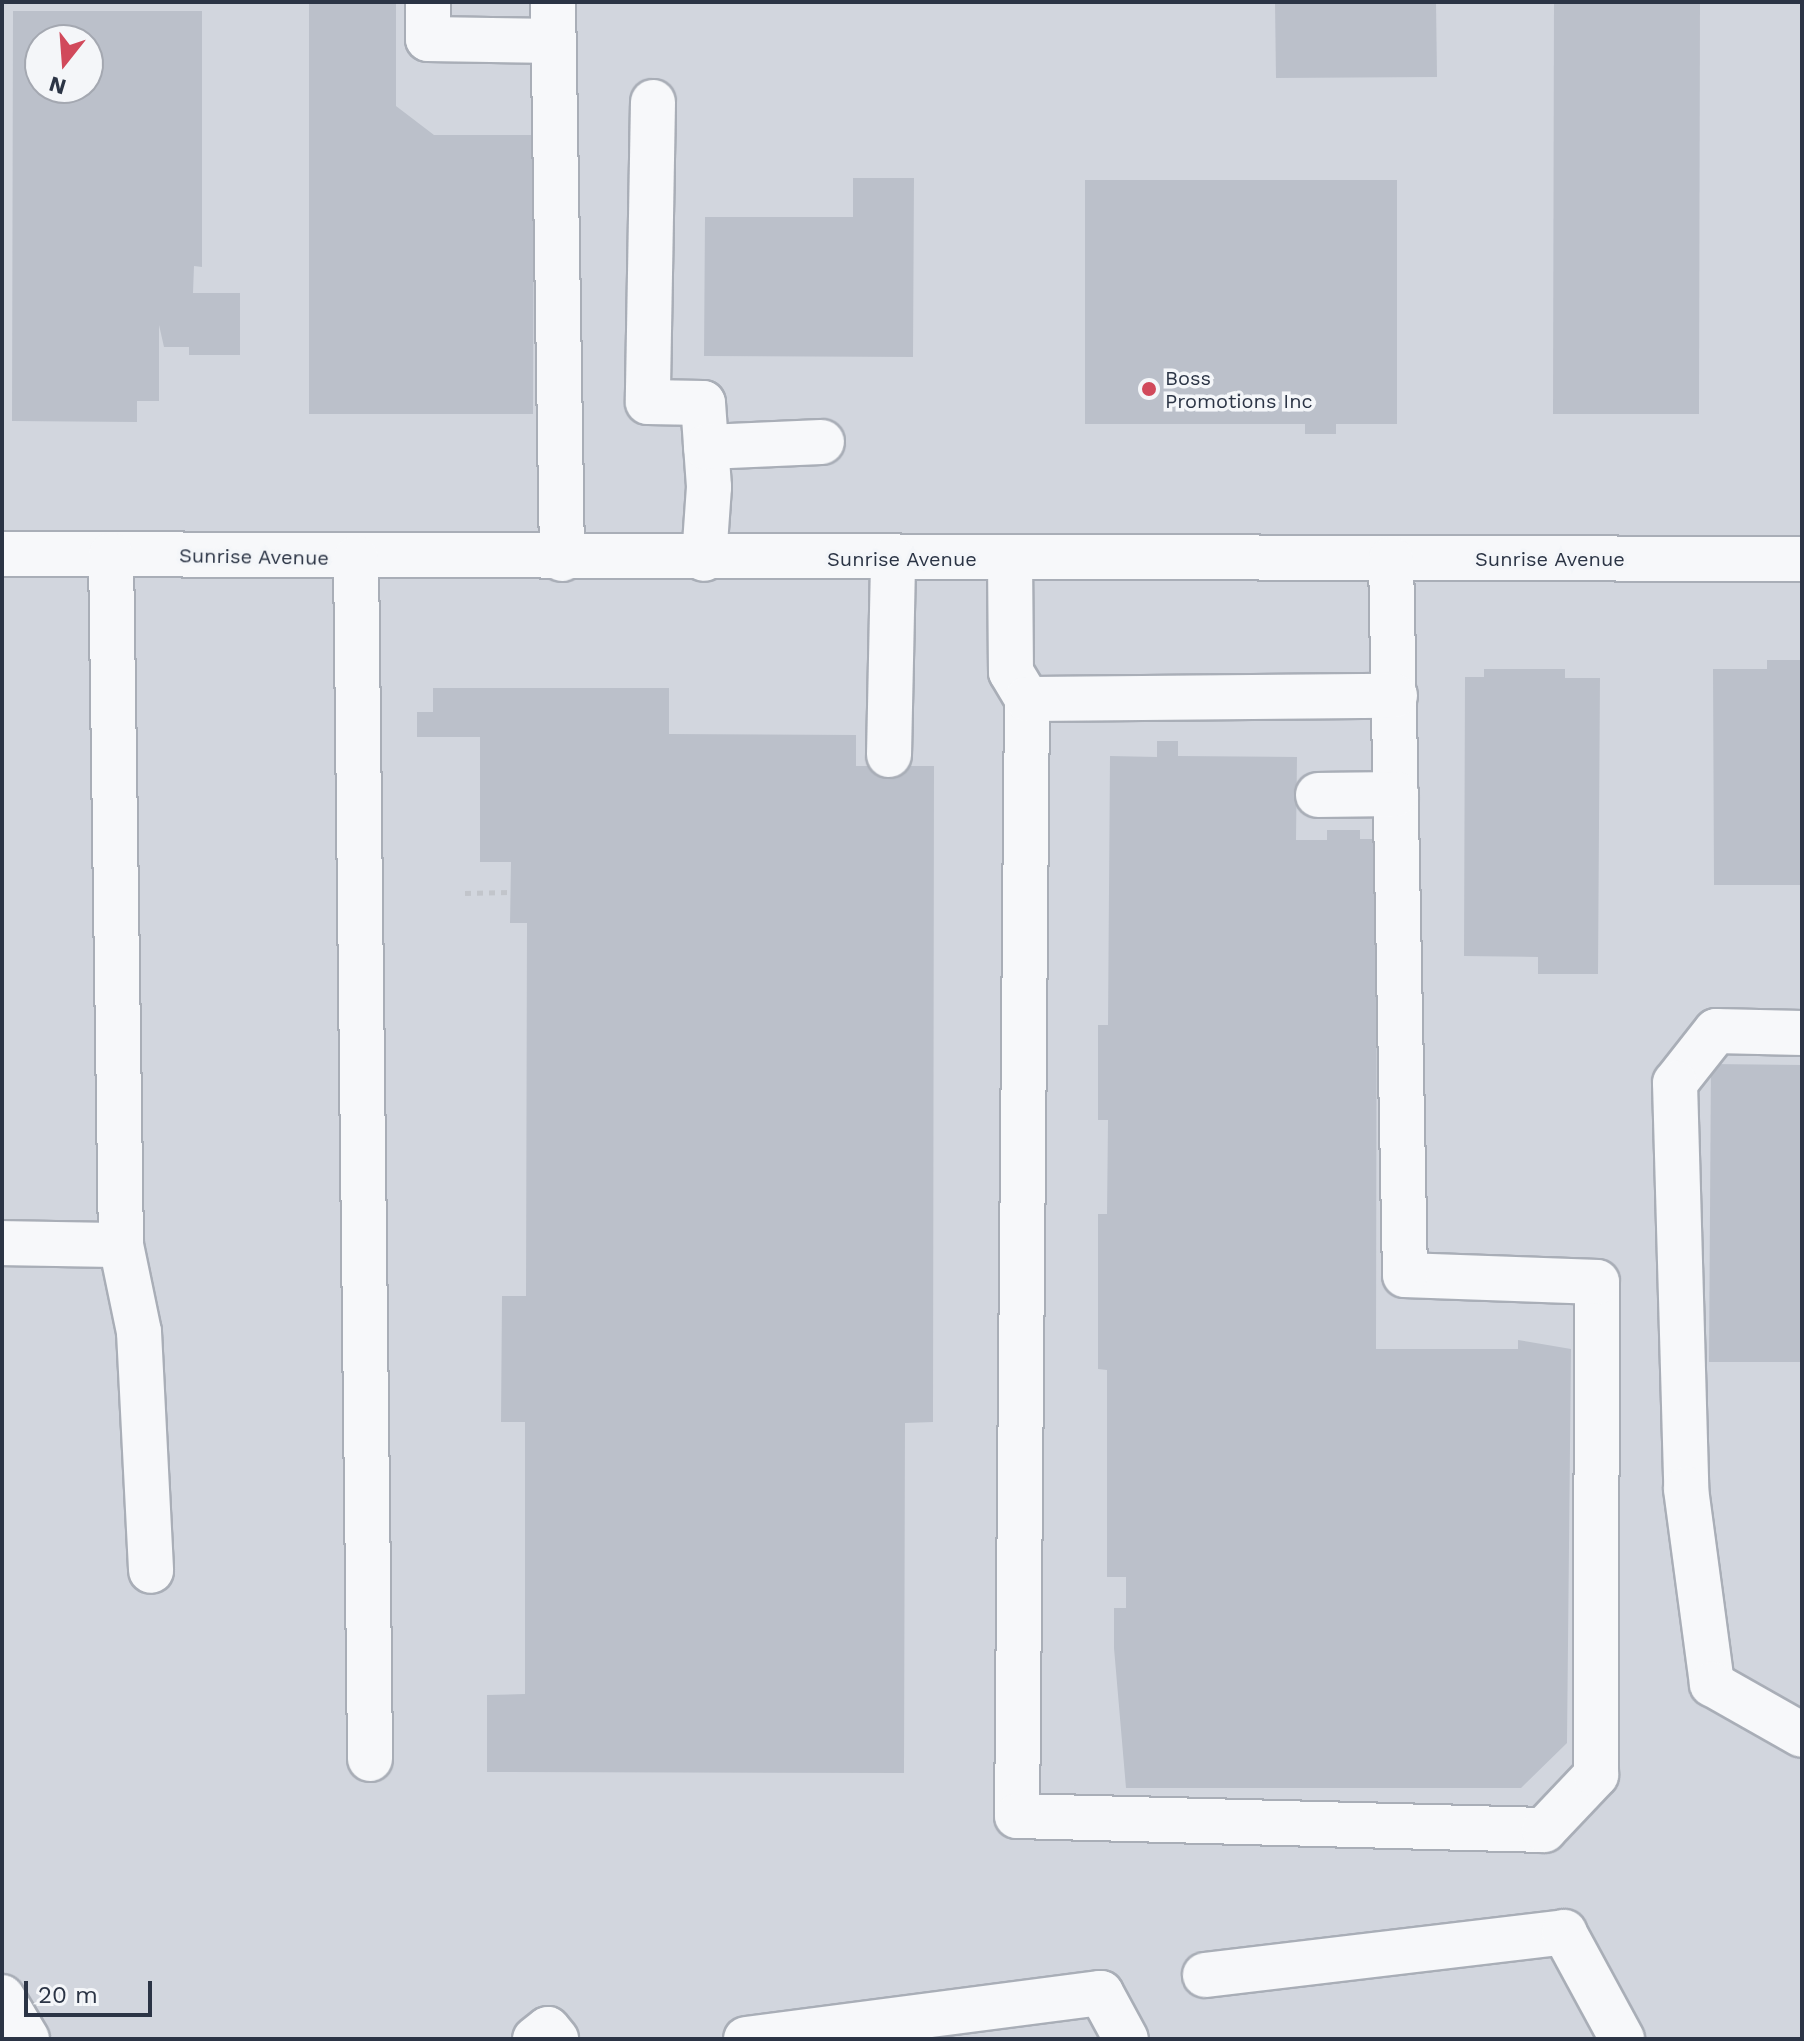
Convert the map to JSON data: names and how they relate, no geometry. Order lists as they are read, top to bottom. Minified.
{"streets":{"street":["Sunrise Avenue"]},"places":["Boss Promotions Inc"],"scale_bar":"20 m","north":"bottom"}
